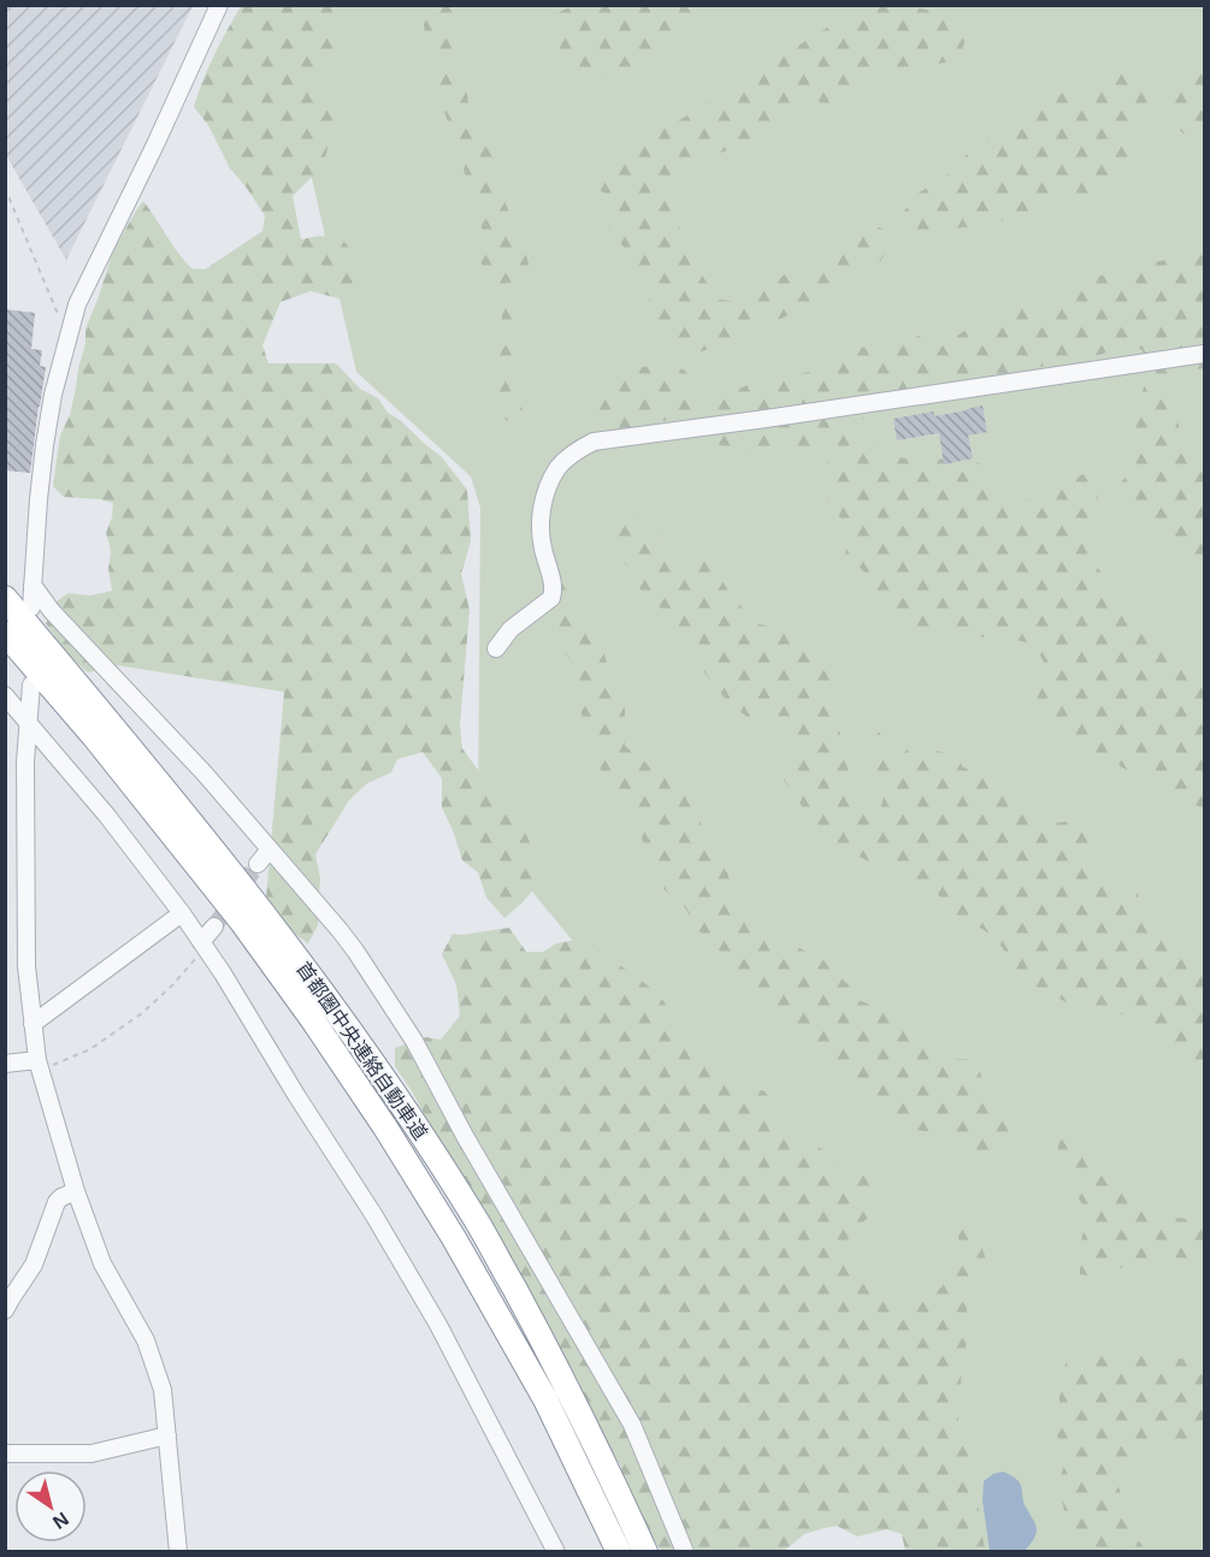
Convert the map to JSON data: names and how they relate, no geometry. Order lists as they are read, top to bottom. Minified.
{"streets":{"highway":["首都圏中央連絡自動車道"]},"north":"bottom right"}
